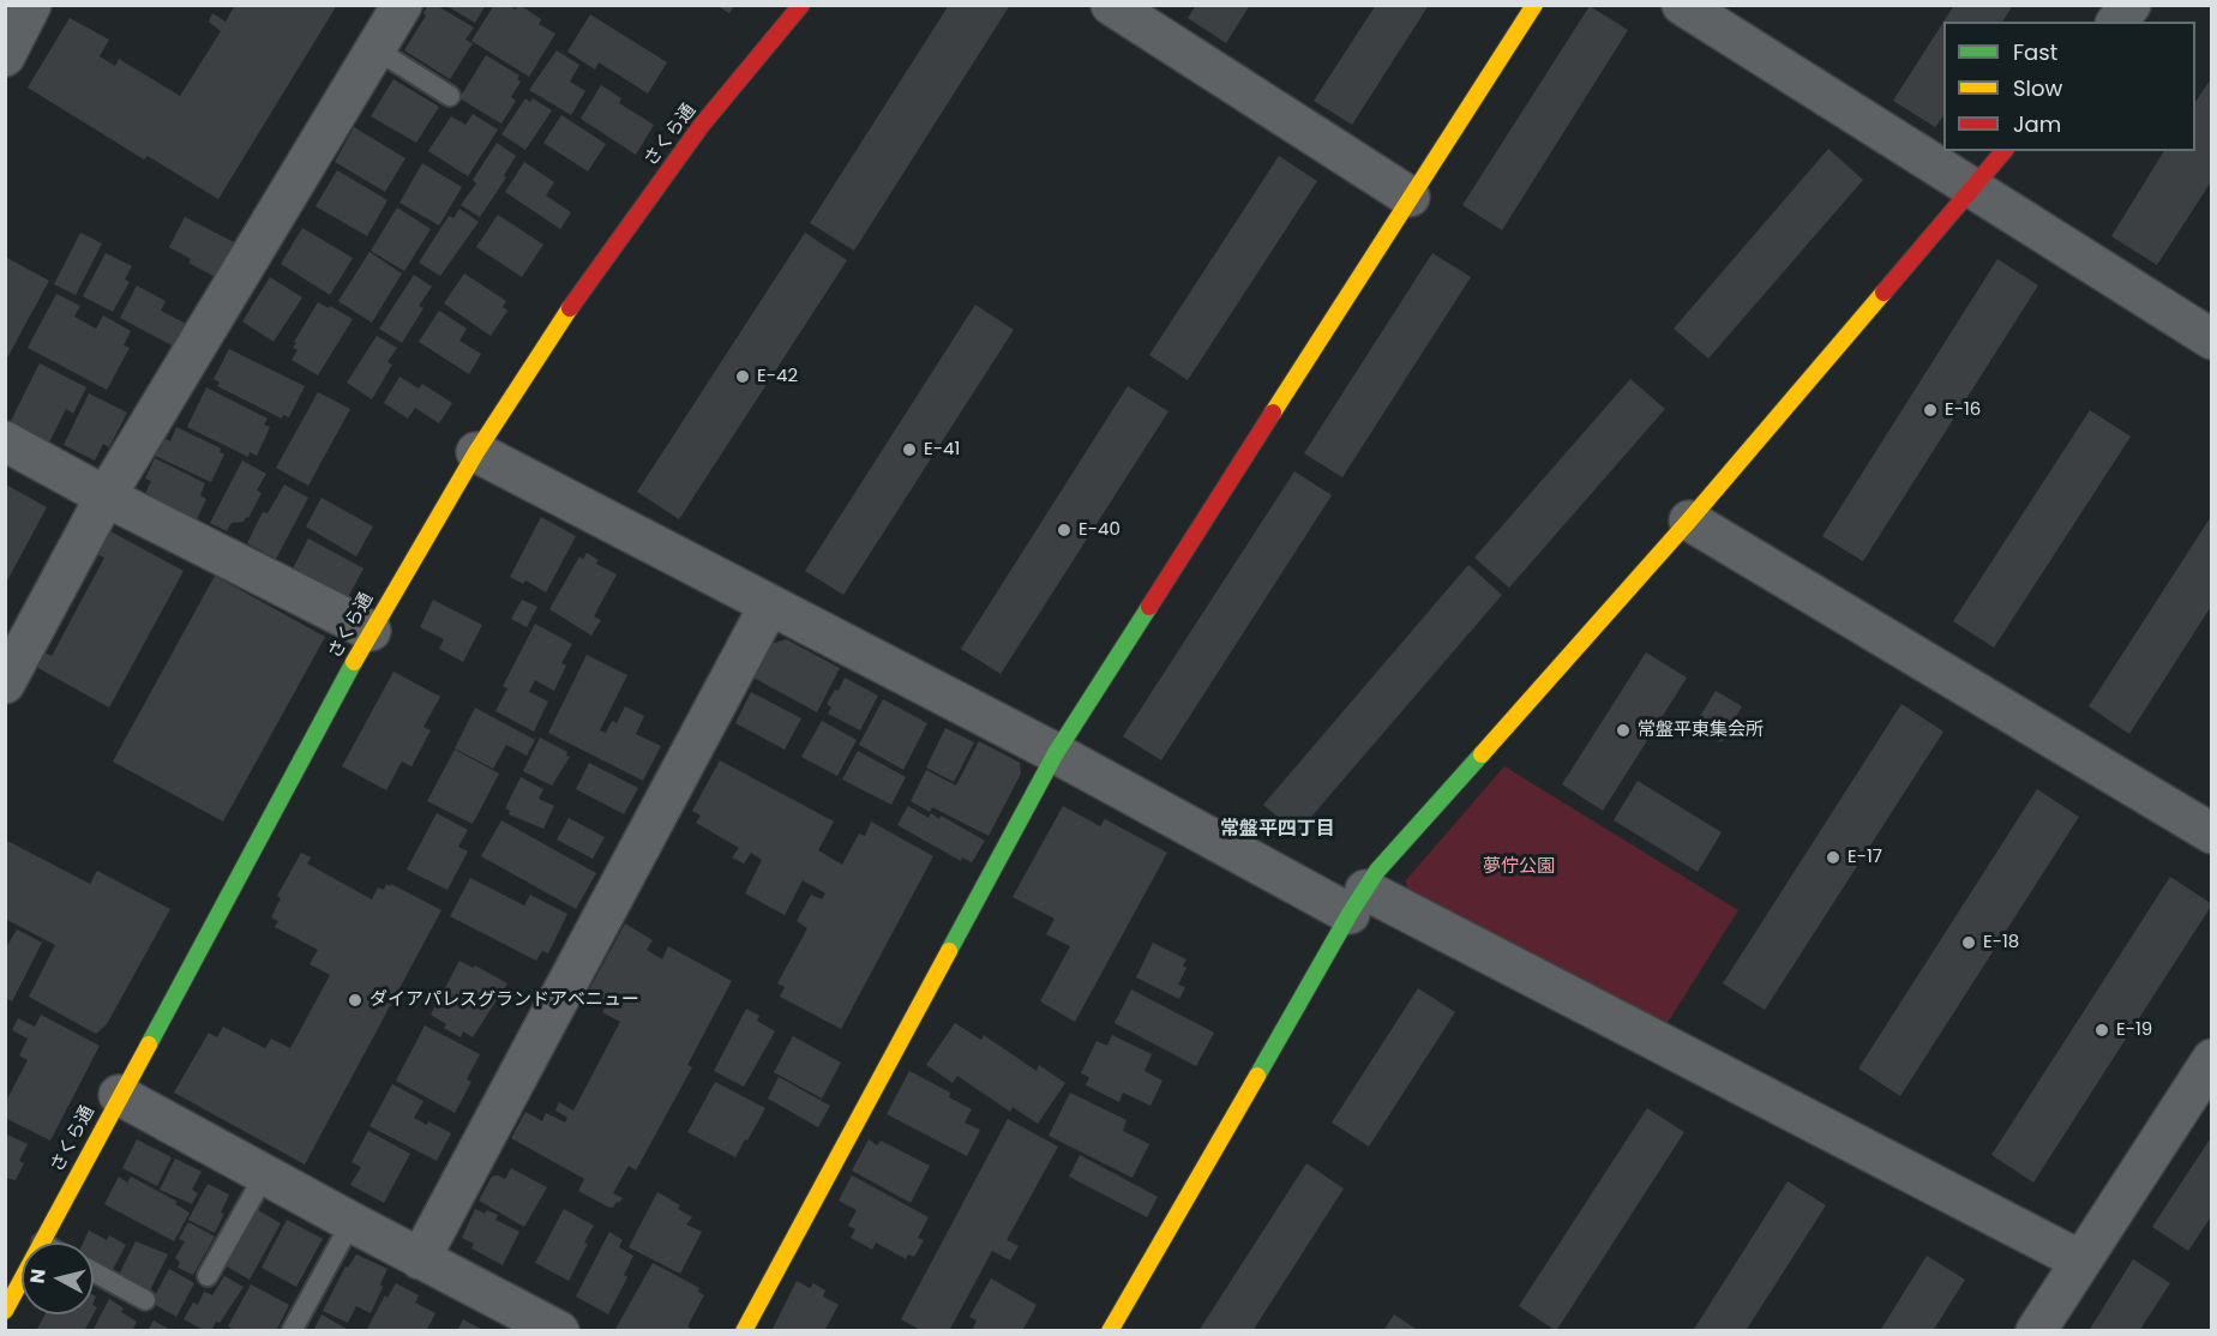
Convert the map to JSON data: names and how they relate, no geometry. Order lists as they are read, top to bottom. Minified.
{"streets":{"street":["さくら通"]},"districts":["常盤平四丁目"],"parks":["夢佇公園"],"places":["E-42","E-16","E-41","E-40","常盤平東集会所","E-17","E-18","ダイアパレスグランドアベニュー","E-19"],"legend":["Fast","Slow","Jam"],"north":"left"}
